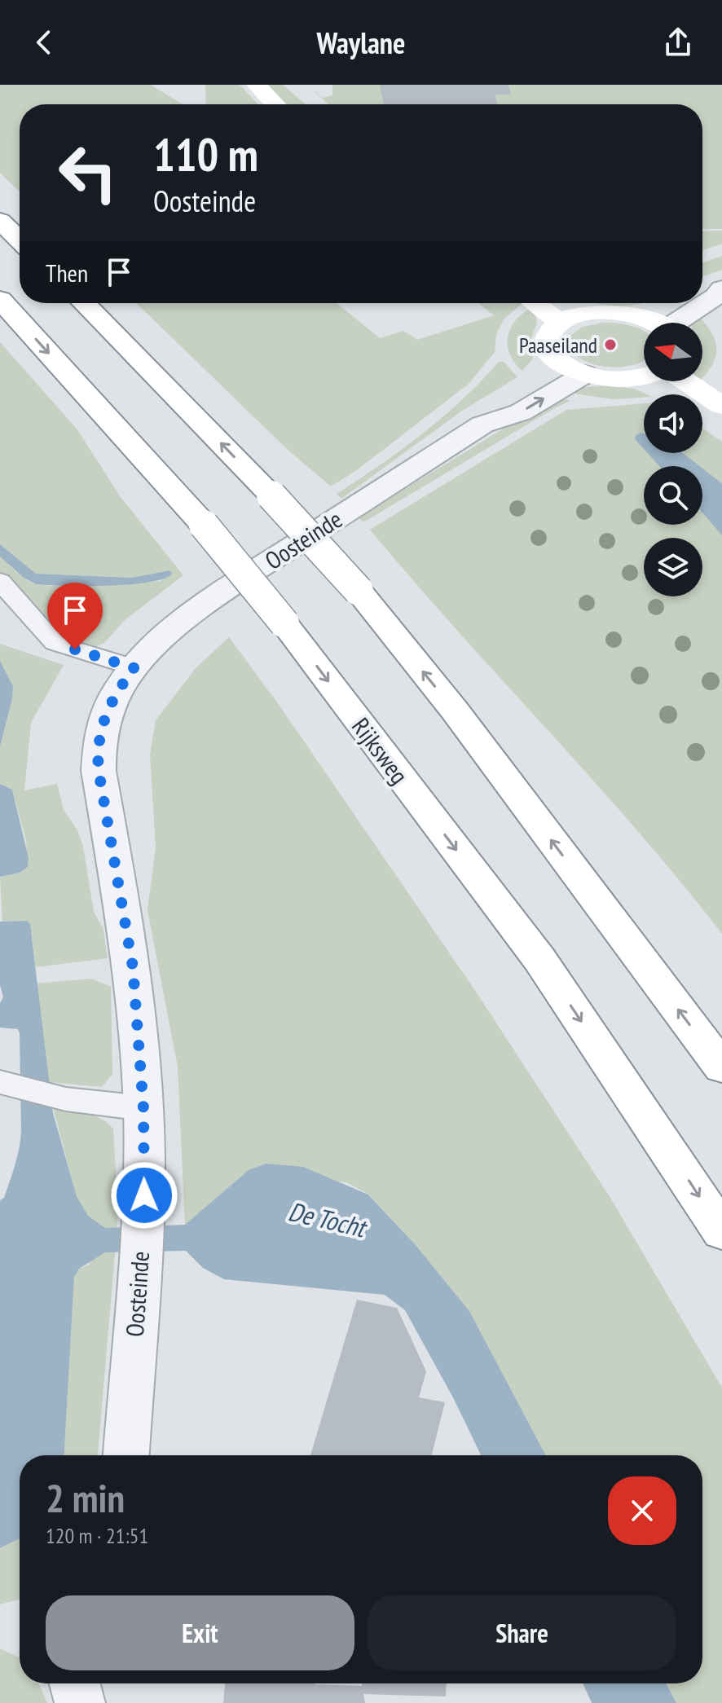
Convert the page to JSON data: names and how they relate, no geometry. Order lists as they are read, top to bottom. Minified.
{"streets":{"main road":["Rijksweg"],"street":["Oosteinde"]},"water":["De Tocht"],"places":["Paaseiland"],"north":"left","page":{"header":"Waylane","turn":["110 m","Oosteinde"],"then":"Then","heading":["2 min","120 m · 21:51"],"buttons":["Exit","Share"]}}
